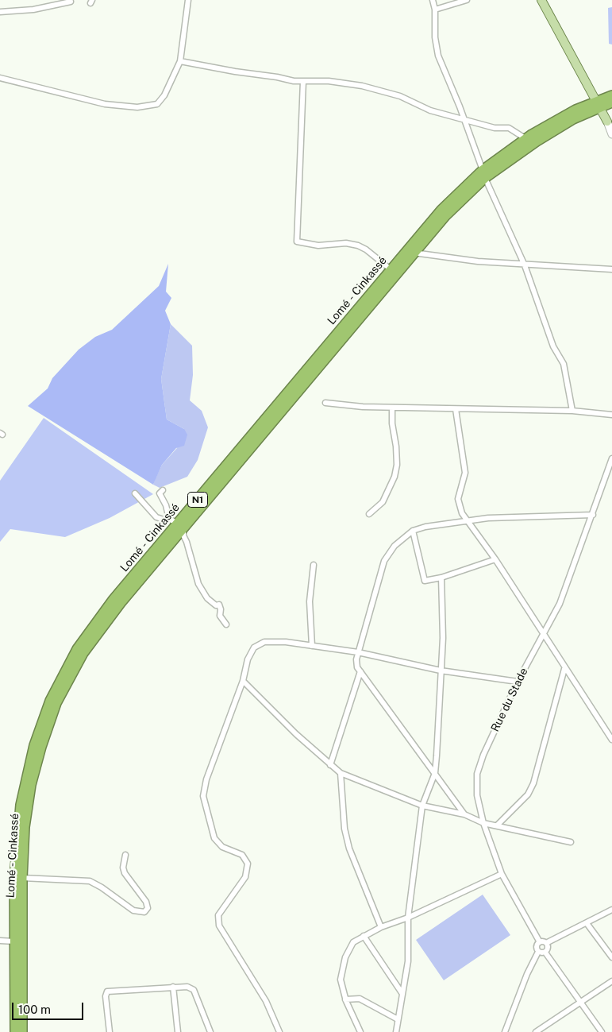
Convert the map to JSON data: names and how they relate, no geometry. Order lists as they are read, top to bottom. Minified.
{"streets":{"highway":["Lomé - Cinkassé","N1"],"street":["Rue du Stade"]},"scale_bar":"100 m"}
